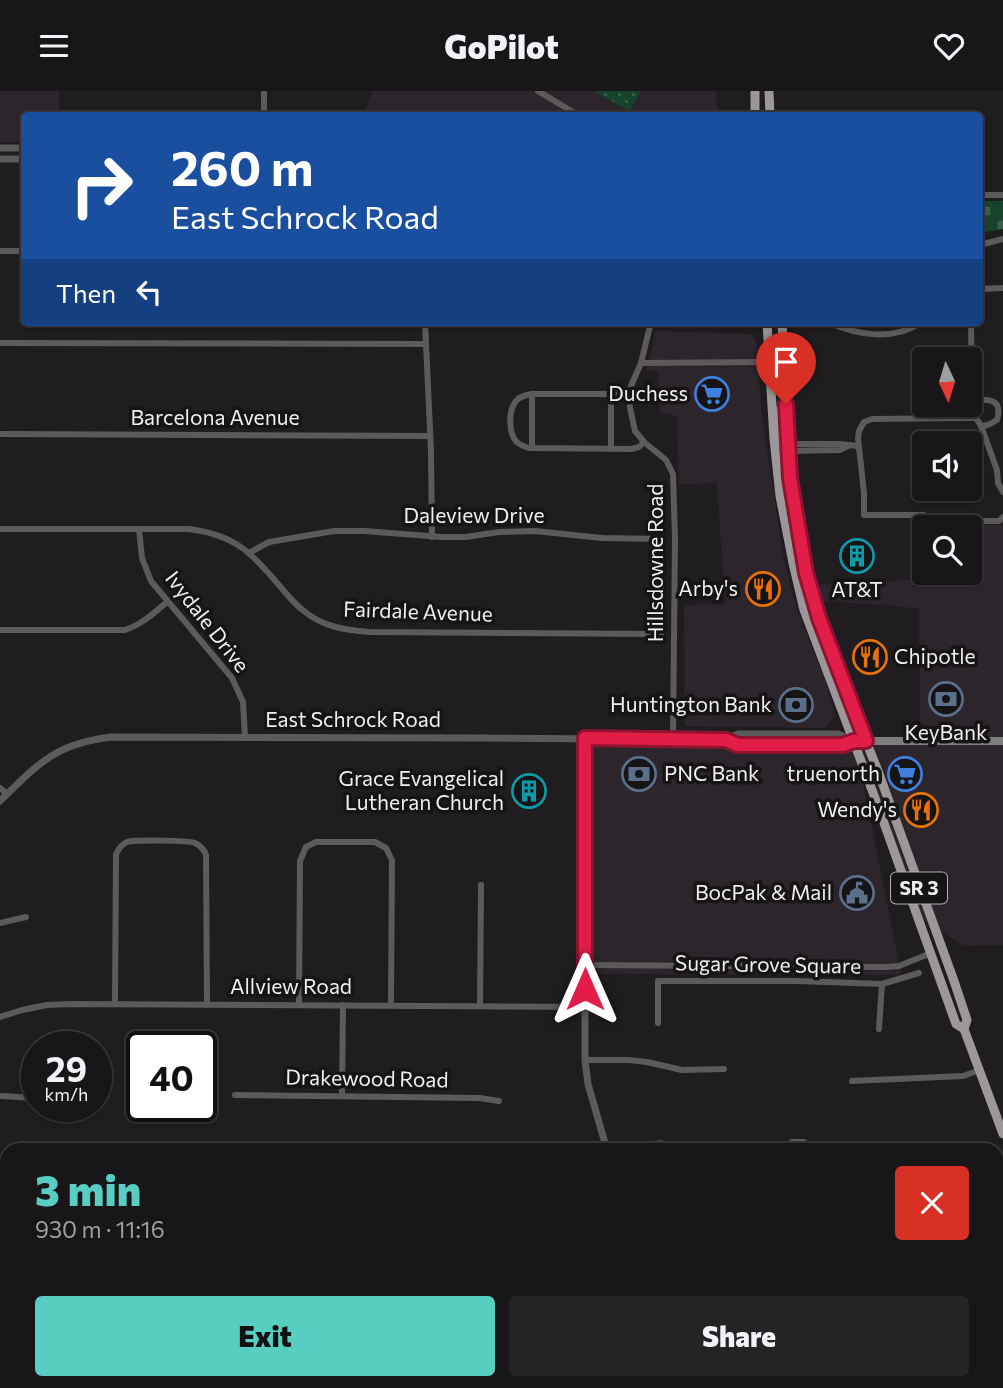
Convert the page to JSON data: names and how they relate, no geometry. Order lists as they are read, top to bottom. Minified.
{"streets":{"main road":["East Schrock Road","SR 3"],"street":["Barcelona Avenue","Daleview Drive","Hillsdowne Road","Fairdale Avenue","Ivydale Drive","Sugar Grove Square","Allview Road","Drakewood Road"]},"crossings":[["Daleview Drive","Fairdale Avenue"],["Hillsdowne Road","East Schrock Road"],["Fairdale Avenue","Ivydale Drive"],["Ivydale Drive","East Schrock Road"],["East Schrock Road","SR 3"]],"places":{"supermarket":["Duchess","truenorth"],"building":["AT&T","Grace Evangelical Lutheran Church"],"restaurant":["Arby's","Chipotle","Wendy's"],"bank":["KeyBank","Huntington Bank","PNC Bank"],"public building":["BocPak & Mail"]},"north":"bottom","page":{"header":"GoPilot","turn":["260 m","East Schrock Road"],"then":"Then","speed":"29 km/h","limit":"40","heading":["3 min","930 m · 11:16"],"buttons":["Exit","Share"]}}
